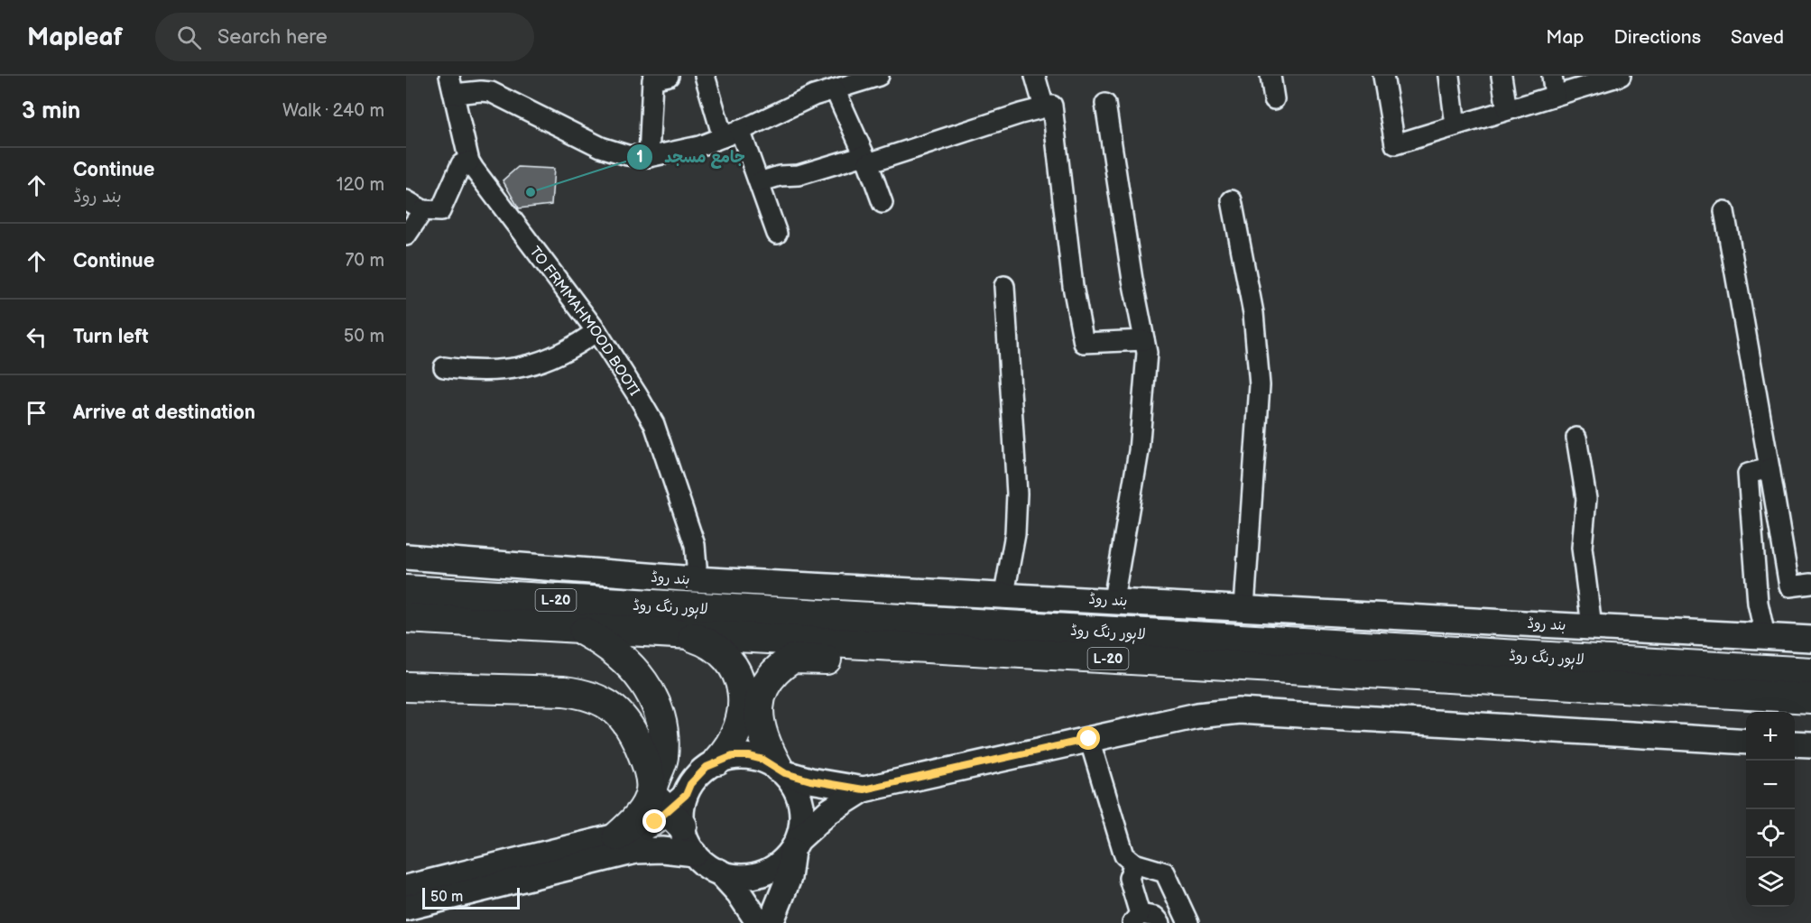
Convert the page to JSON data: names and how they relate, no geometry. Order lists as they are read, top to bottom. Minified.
{"streets":{"highway":["L-20","لاہور رنگ روڈ"],"main road":["بند روڈ"],"street":["TO FRMMAHMOOD BOOTI"]},"crossings":[["TO FRMMAHMOOD BOOTI","بند روڈ"]],"places":["جامع مسجد"],"scale_bar":"50 m","page":{"header":"Mapleaf","search":"Search here","nav":["Map","Directions","Saved"],"heading":["3 min","Walk · 240 m"],"list":[["Continue","بند روڈ","120 m"],["Continue","70 m"],["Turn left","50 m"],"Arrive at destination"],"map_buttons":["+","−"],"scale":"50 m"}}
